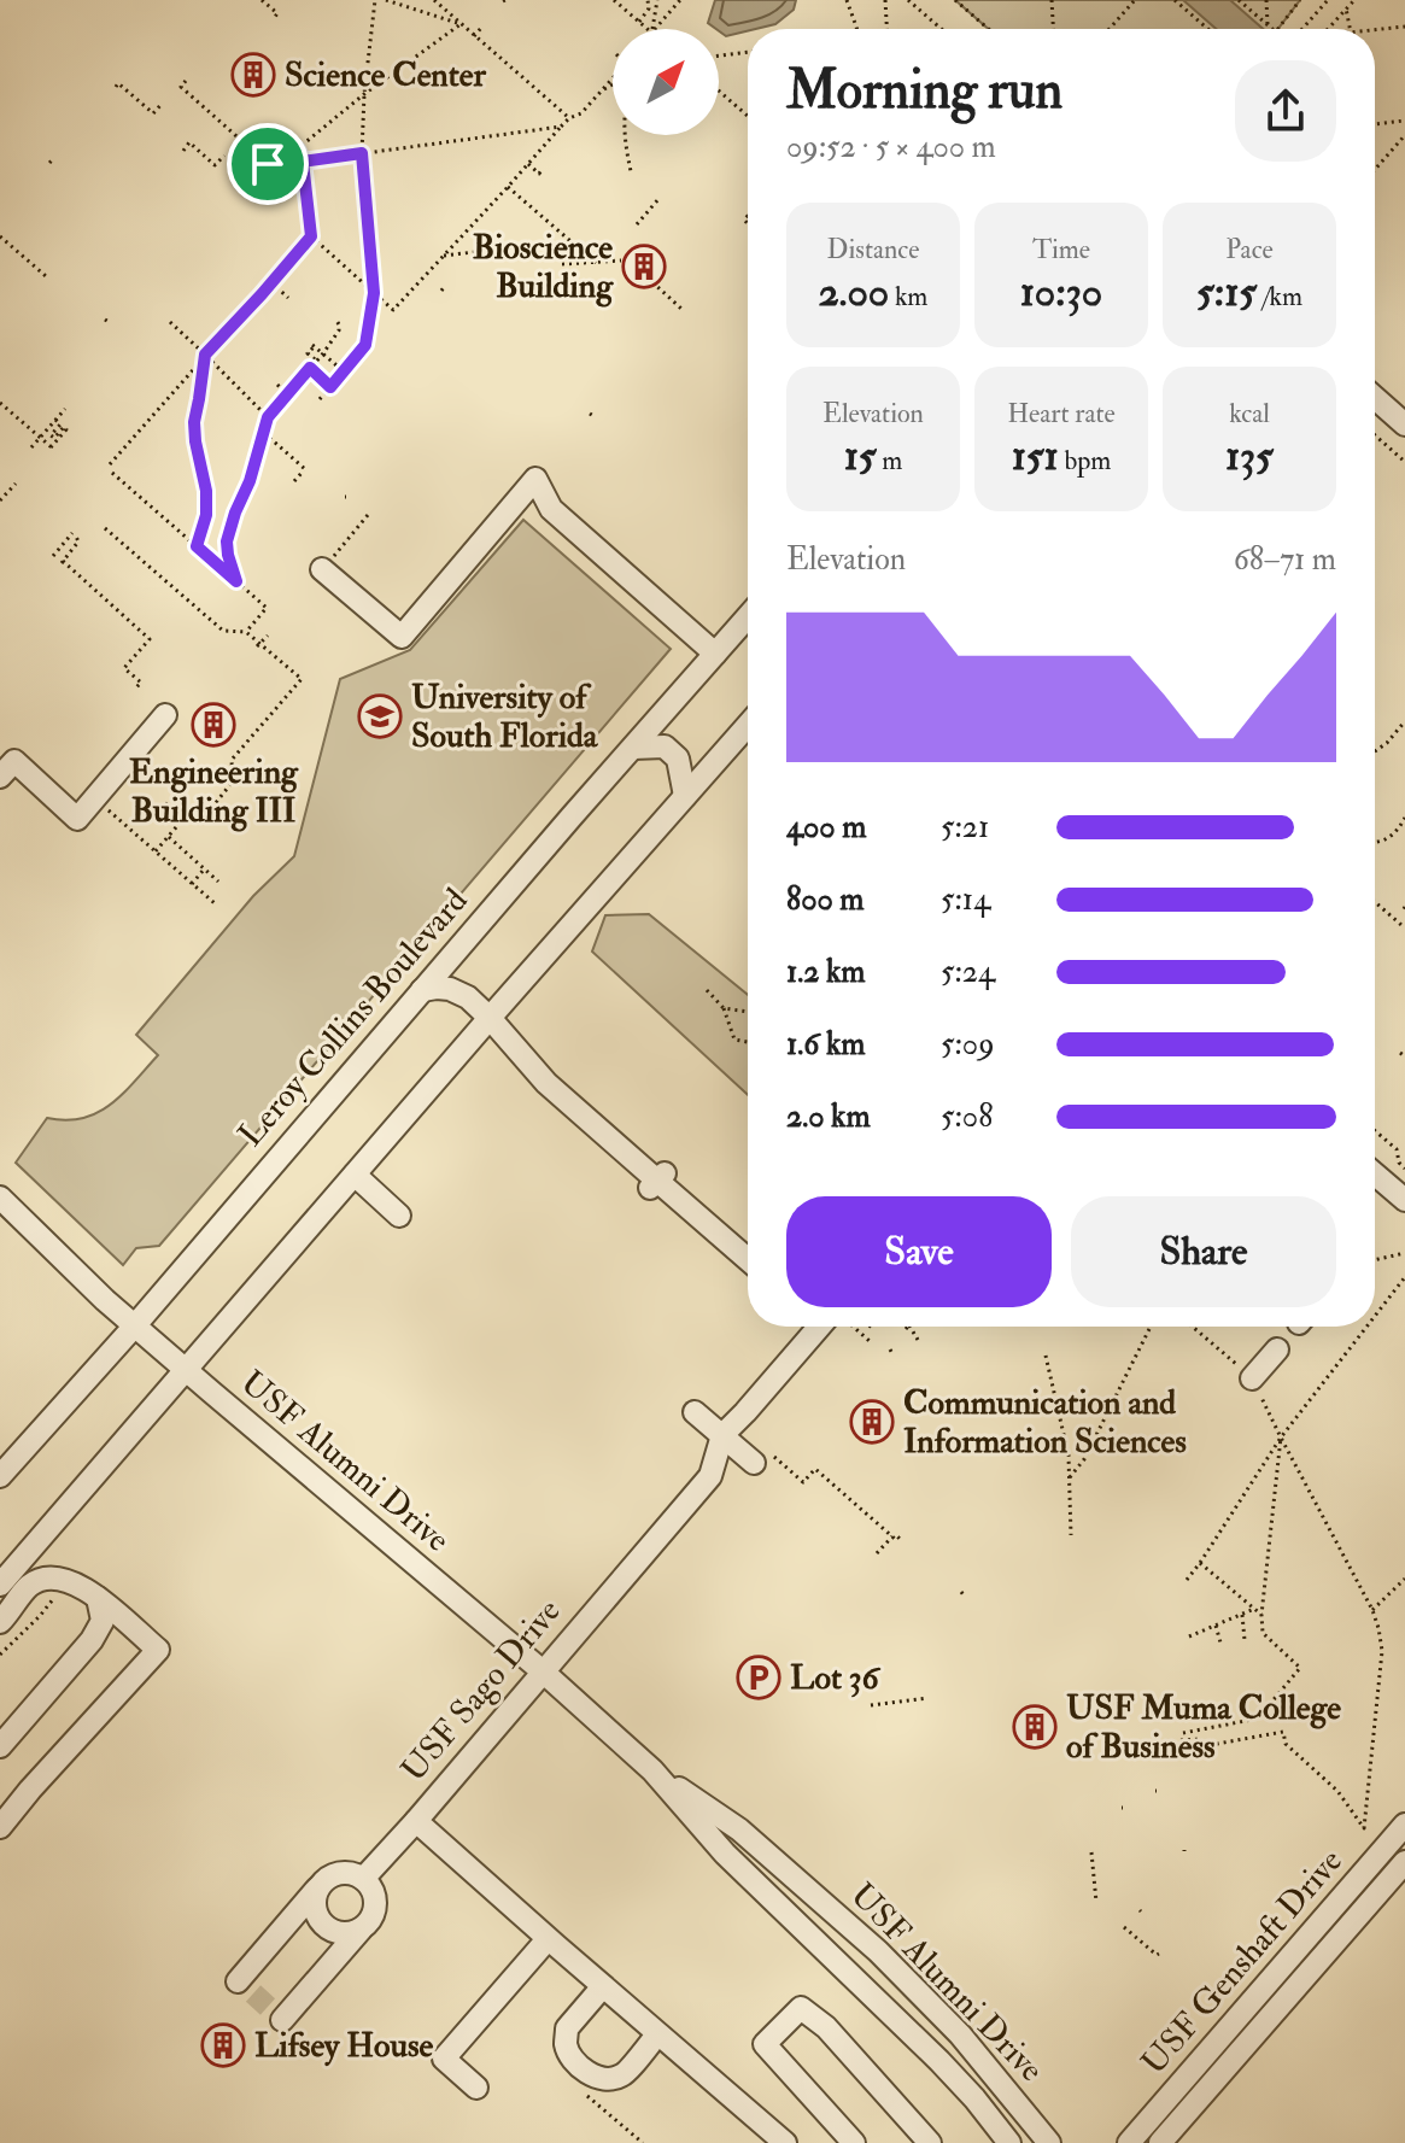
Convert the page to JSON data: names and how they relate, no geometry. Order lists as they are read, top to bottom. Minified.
{"streets":{"street":["Leroy Collins Boulevard","USF Alumni Drive","USF Sago Drive","USF Genshaft Drive"]},"crossings":[["Leroy Collins Boulevard","USF Alumni Drive"],["USF Alumni Drive","USF Sago Drive"]],"places":{"building":["Science Center","Bioscience Building","Engineering Building III","Communication and Information Sciences","USF Muma College of Business","Lifsey House"],"school or university":["University of South Florida"],"parking":["Lot 36"]},"north":"top right","page":{"heading":["Morning run","09:52 · 5 × 400 m"],"stats":[["Distance","2.00 km"],["Time","10:30"],["Pace","5:15 /km"],["Elevation","15 m"],["Heart rate","151 bpm"],["kcal","135"]],"chart":["Elevation","68–71 m"],"list":[{"name":"400 m","note":"5:21"},{"name":"800 m","note":"5:14"},{"name":"1.2 km","note":"5:24"},{"name":"1.6 km","note":"5:09"},{"name":"2.0 km","note":"5:08"}],"buttons":["Save","Share"]}}
